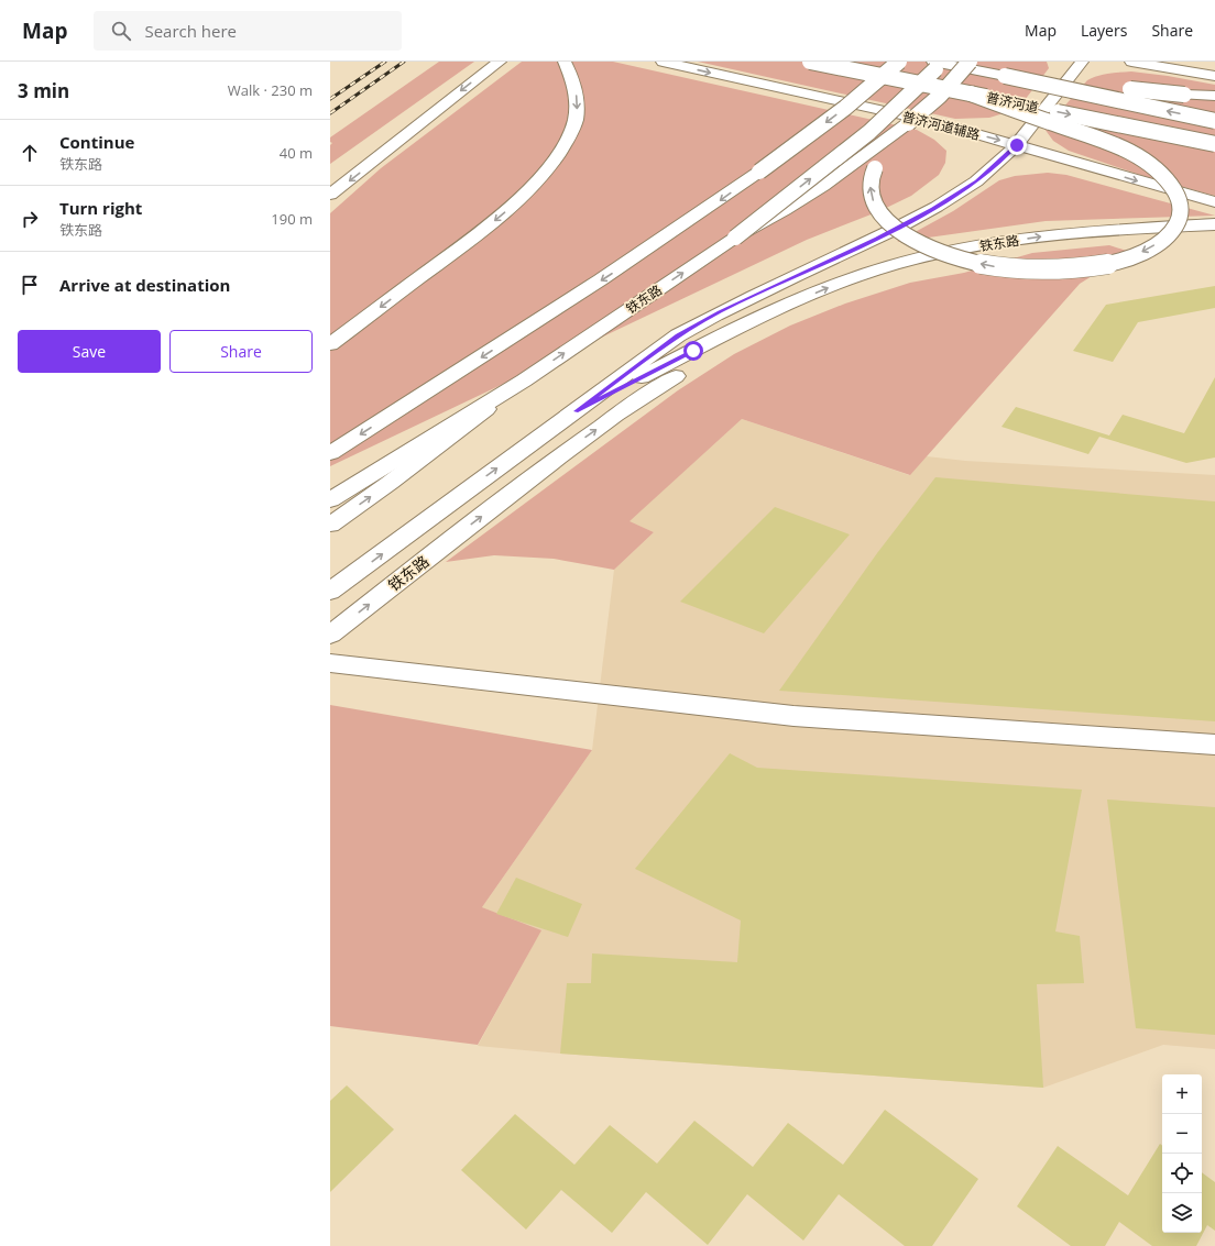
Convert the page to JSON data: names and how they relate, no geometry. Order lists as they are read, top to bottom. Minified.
{"streets":{"main road":["普济河道","普济河道辅路","铁东路"]},"crossings":[["普济河道","铁东路"],["普济河道辅路","铁东路"]],"page":{"header":"Map","search":"Search here","nav":["Map","Layers","Share"],"heading":["3 min","Walk · 230 m"],"list":[["Continue","铁东路","40 m"],["Turn right","铁东路","190 m"],"Arrive at destination"],"buttons":["Save","Share"],"map_buttons":["+","−"]}}
